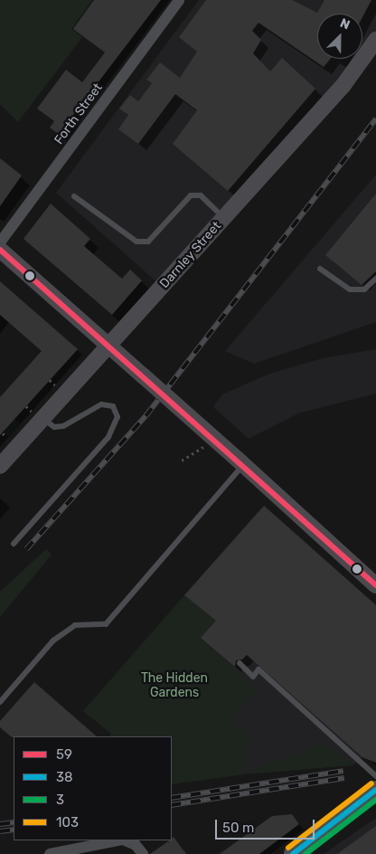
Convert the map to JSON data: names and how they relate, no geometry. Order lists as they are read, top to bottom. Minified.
{"streets":{"street":["Forth Street","Darnley Street"]},"parks":["The Hidden Gardens"],"lines":["transit line 59","transit line 103","transit line 38","transit line 3"],"legend":["59","38","3","103"],"scale_bar":"50 m","north":"top right"}
